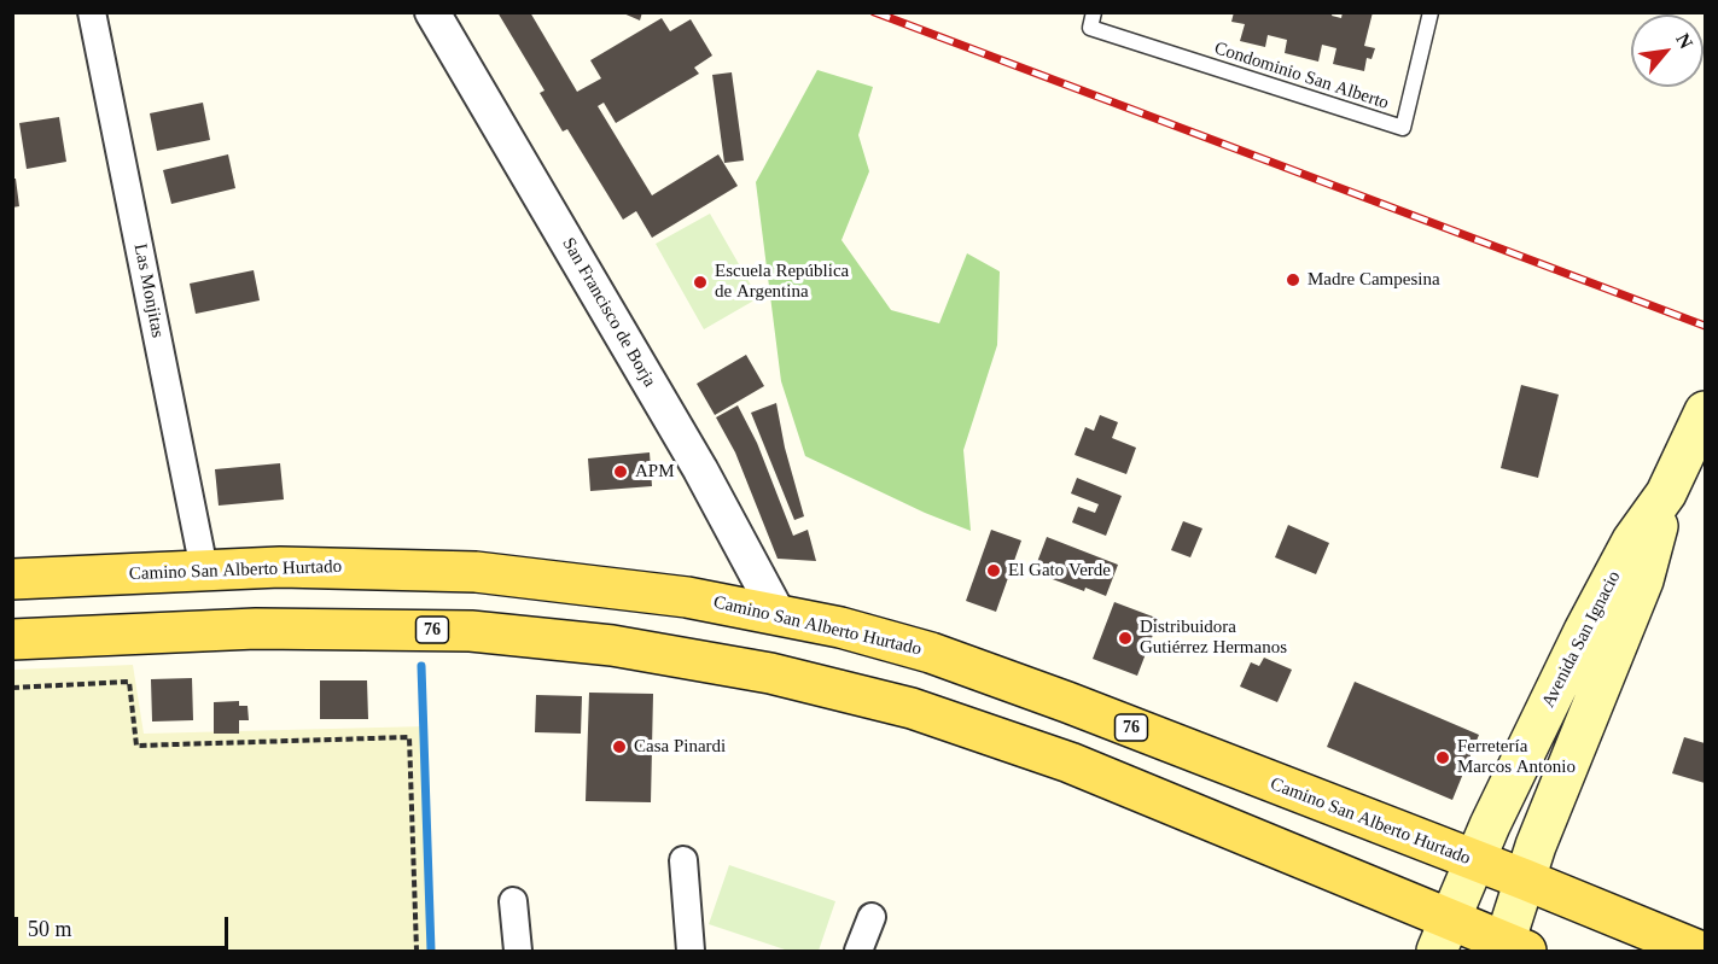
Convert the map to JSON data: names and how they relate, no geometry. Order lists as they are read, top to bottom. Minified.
{"streets":{"main road":["Camino San Alberto Hurtado","76","Avenida San Ignacio"],"street":["Las Monjitas","San Francisco de Borja"],"lane":["Condominio San Alberto"]},"crossings":[["Las Monjitas","Camino San Alberto Hurtado"],["San Francisco de Borja","Camino San Alberto Hurtado"],["Camino San Alberto Hurtado","Avenida San Ignacio"],["76","Avenida San Ignacio"]],"places":["Madre Campesina","Escuela República de Argentina","APM","El Gato Verde","Distribuidora Gutiérrez Hermanos","Casa Pinardi","Ferretería Marcos Antonio"],"scale_bar":"50 m","north":"top right"}
